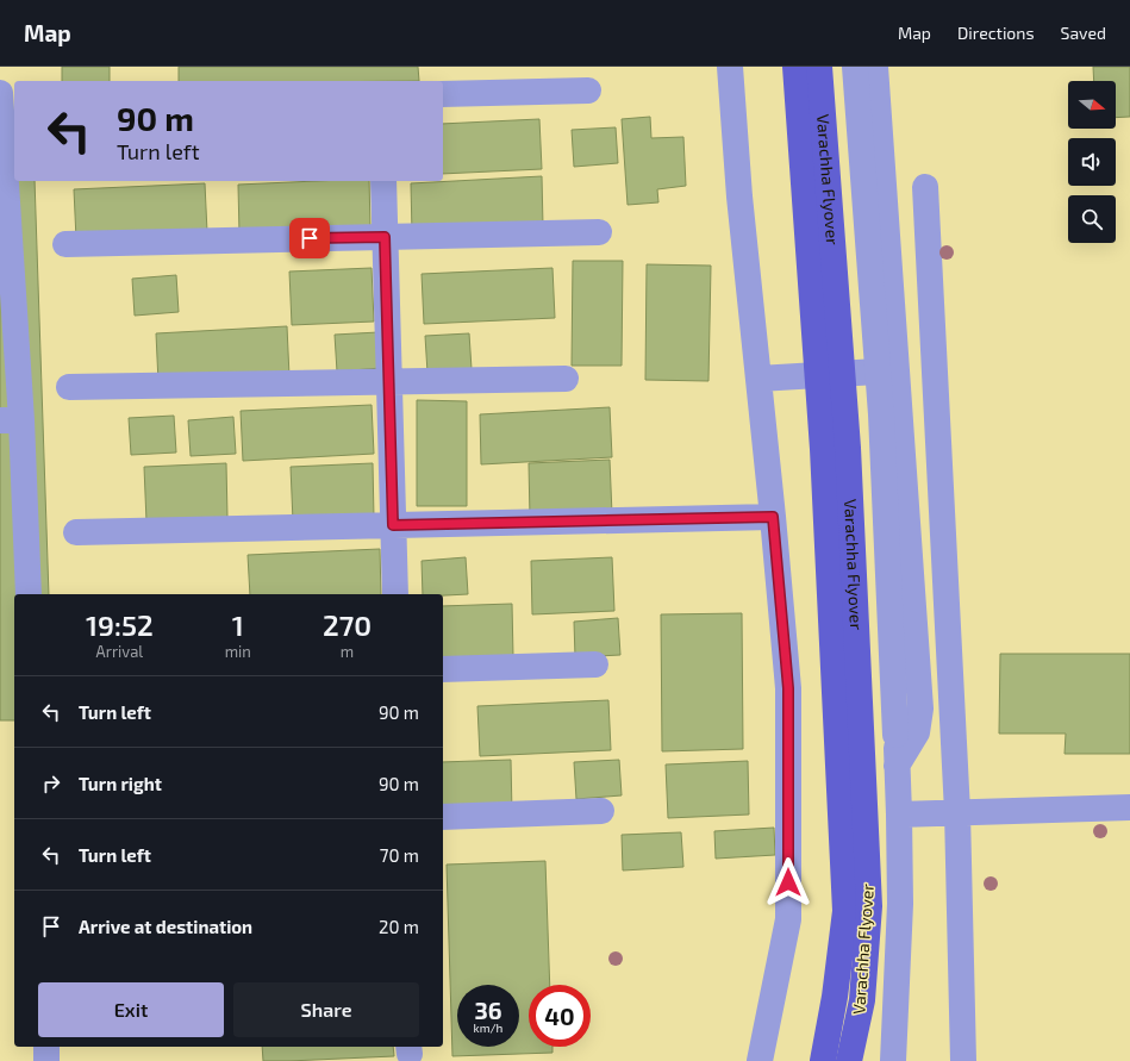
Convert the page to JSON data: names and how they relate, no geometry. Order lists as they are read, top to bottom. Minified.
{"streets":{"main road":["Varachha Flyover"]},"north":"right","page":{"header":"Map","nav":["Map","Directions","Saved"],"turn":["90 m","Turn left"],"eta":["19:52","Arrival","1","min","270","m"],"list":[{"name":"Turn left","value":"90 m"},{"name":"Turn right","value":"90 m"},{"name":"Turn left","value":"70 m"},{"name":"Arrive at destination","value":"20 m"}],"buttons":["Exit","Share"],"speed":"36 km/h","limit":"40"}}
